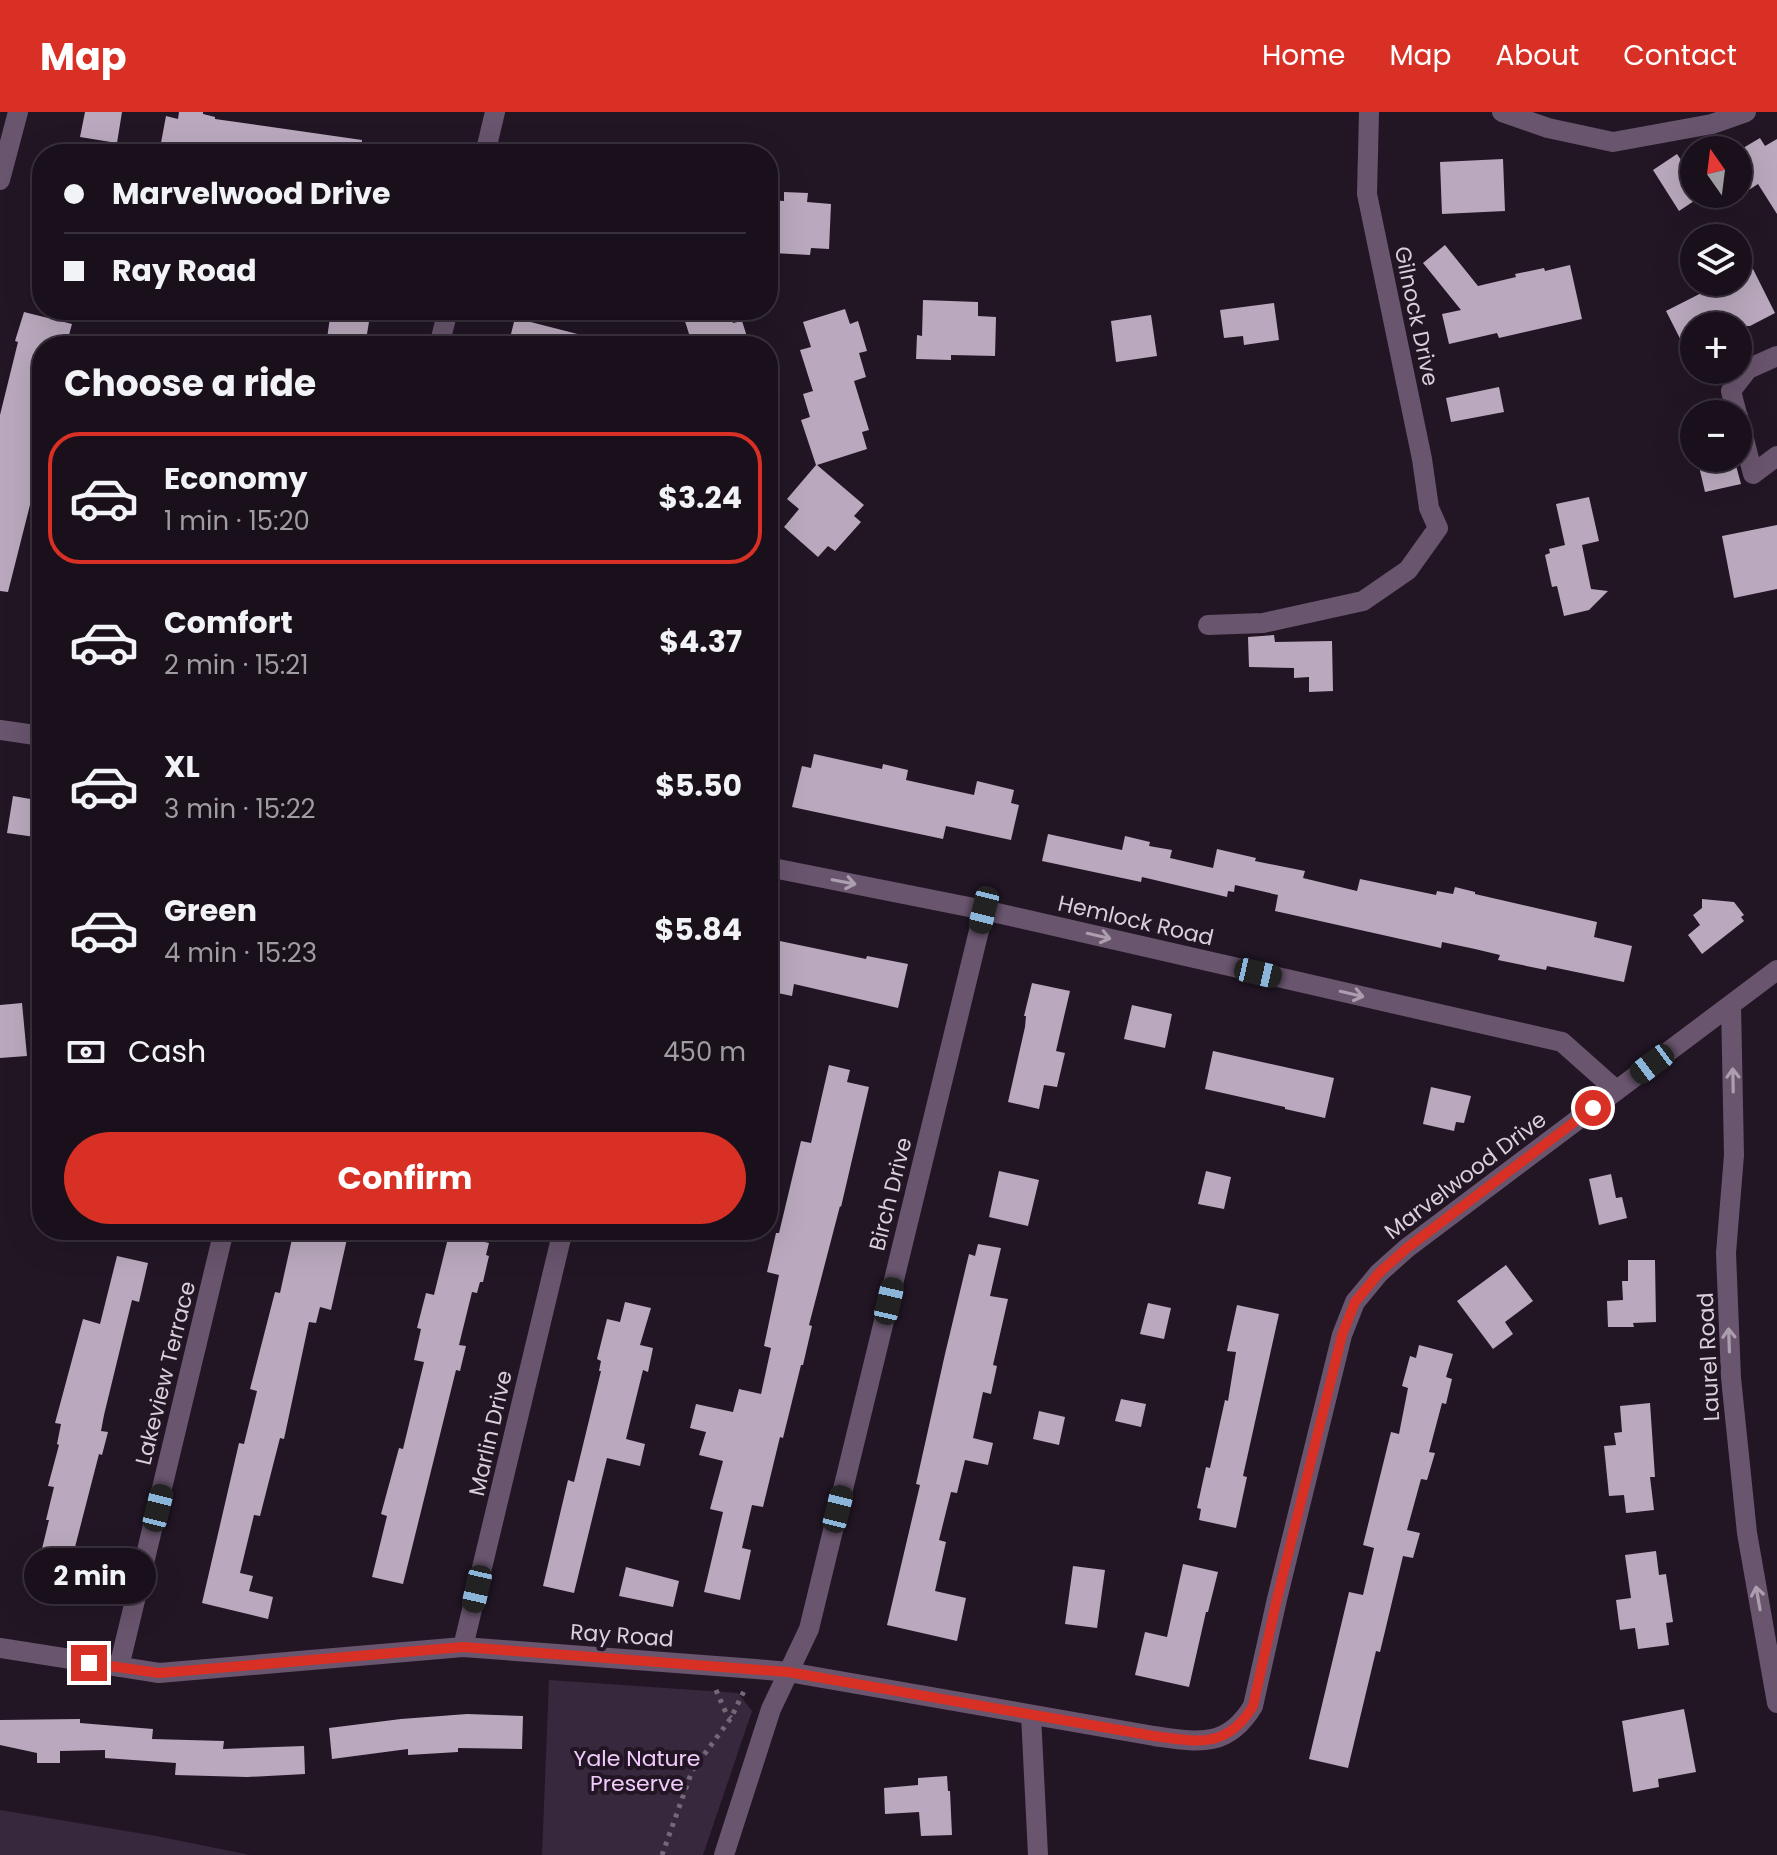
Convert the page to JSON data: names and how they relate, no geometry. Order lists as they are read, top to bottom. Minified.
{"streets":{"street":["Gilnock Drive","Hemlock Road","Marvelwood Drive","Birch Drive","Laurel Road","Lakeview Terrace","Marlin Drive","Ray Road"]},"crossings":[["Hemlock Road","Marvelwood Drive"],["Hemlock Road","Birch Drive"],["Marvelwood Drive","Laurel Road"],["Marvelwood Drive","Ray Road"],["Birch Drive","Ray Road"],["Lakeview Terrace","Ray Road"],["Marlin Drive","Ray Road"]],"one_way":["Hemlock Road","Laurel Road"],"parks":["Yale Nature Preserve"],"north":"top","page":{"header":"Map","nav":["Home","Map","About","Contact"],"map_buttons":["+","−"],"banner":["Marvelwood Drive","Ray Road"],"heading":"Choose a ride","list":[{"name":"Economy","note":"1 min · 15:20","value":"$3.24"},{"name":"Comfort","note":"2 min · 15:21","value":"$4.37"},{"name":"XL","note":"3 min · 15:22","value":"$5.50"},{"name":"Green","note":"4 min · 15:23","value":"$5.84"}],"pay":["Cash","450 m"],"buttons":"Confirm","bubble":"2 min"}}
